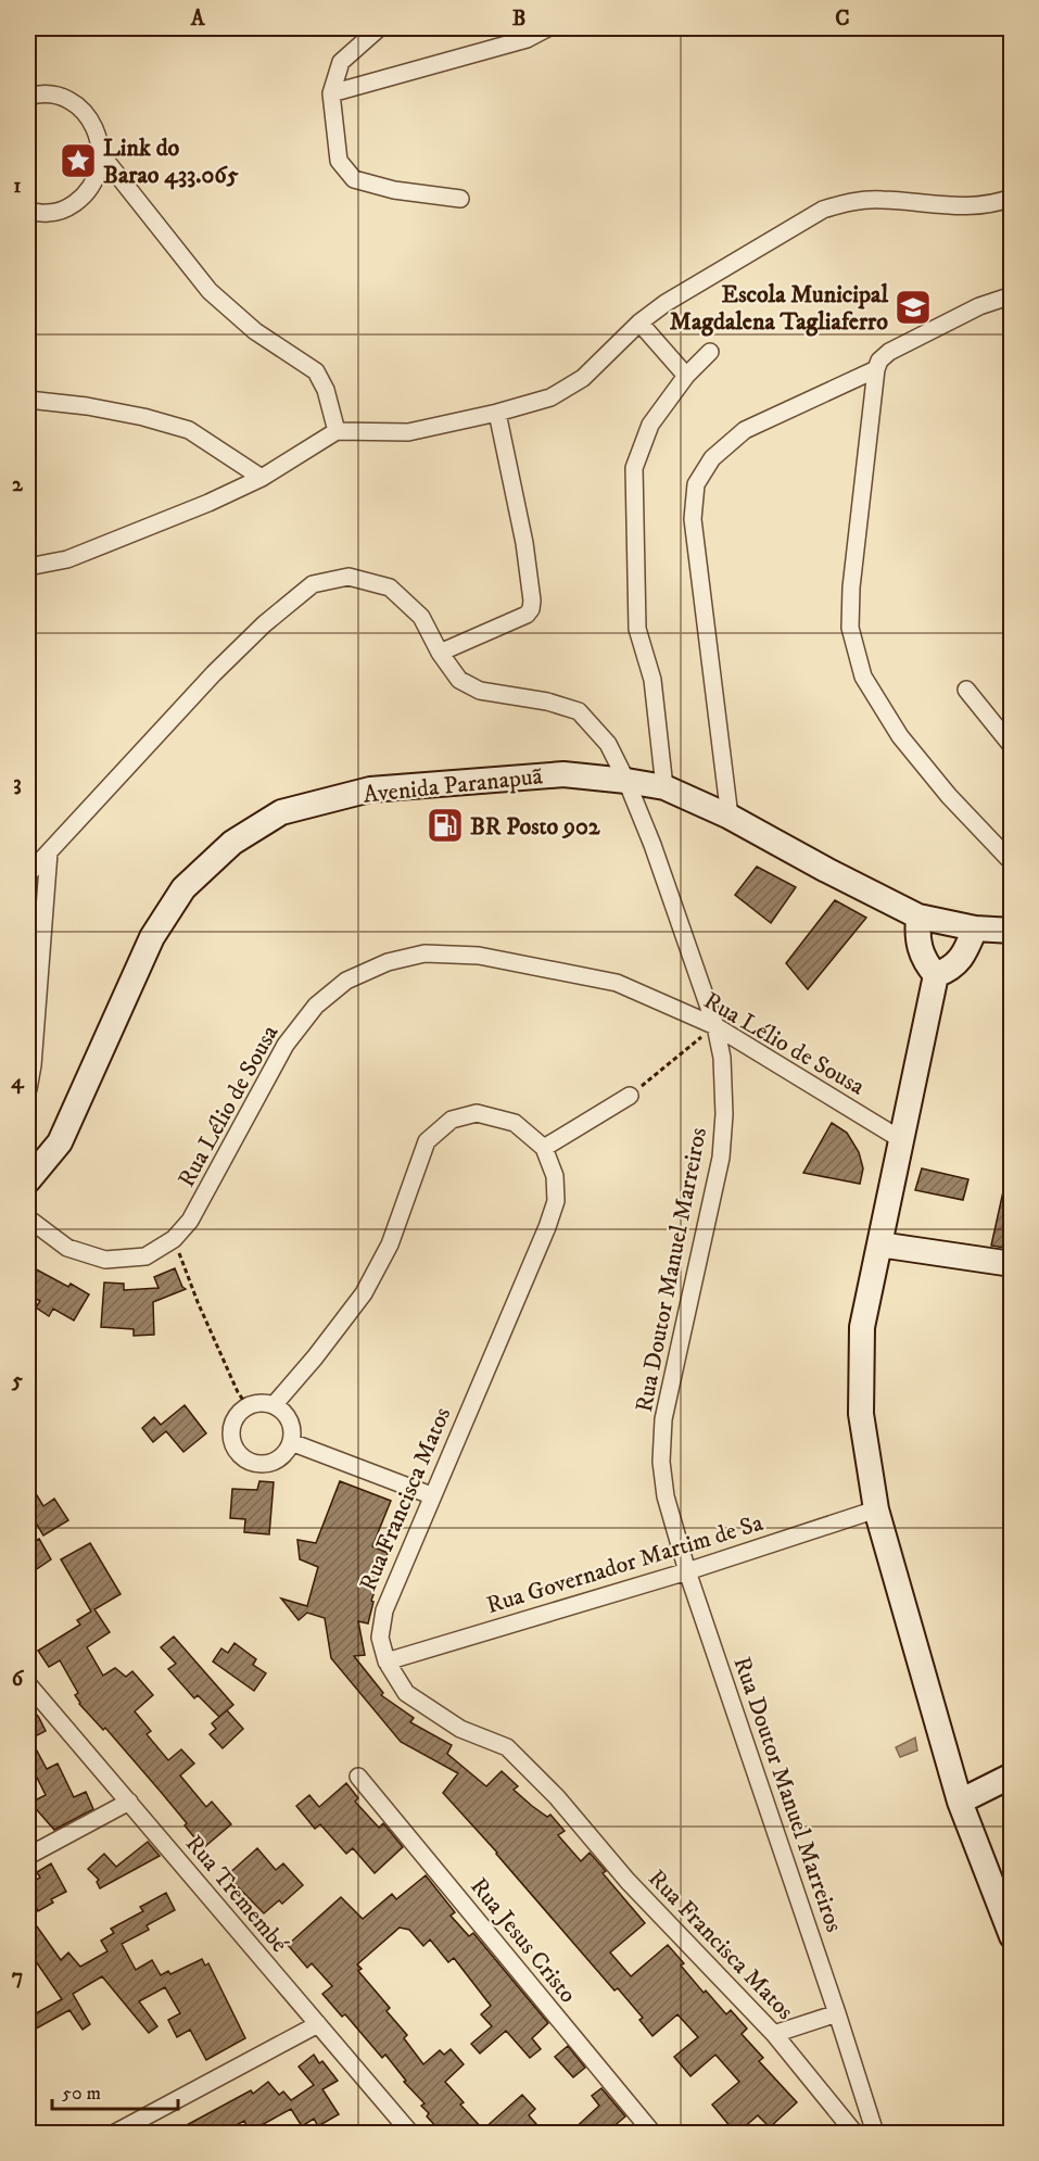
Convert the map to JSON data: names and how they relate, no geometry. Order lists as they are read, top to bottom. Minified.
{"streets":{"street":["Avenida Paranapuã","Rua Lélio de Sousa","Rua Doutor Manuel Marreiros","Rua Francisca Matos","Rua Governador Martim de Sa","Rua Tremembé","Rua Jesus Cristo"]},"crossings":[["Avenida Paranapuã","Rua Doutor Manuel Marreiros"],["Rua Lélio de Sousa","Rua Doutor Manuel Marreiros"],["Rua Doutor Manuel Marreiros","Rua Governador Martim de Sa"],["Rua Francisca Matos","Rua Governador Martim de Sa"]],"places":{"place":["Link do Barao 433.065"],"school or university":["Escola Municipal Magdalena Tagliaferro"],"fuel station":["BR Posto 902"]},"scale_bar":"50 m","grid":{"columns":["A","B","C"],"rows":["1","2","3","4","5","6","7"]}}
